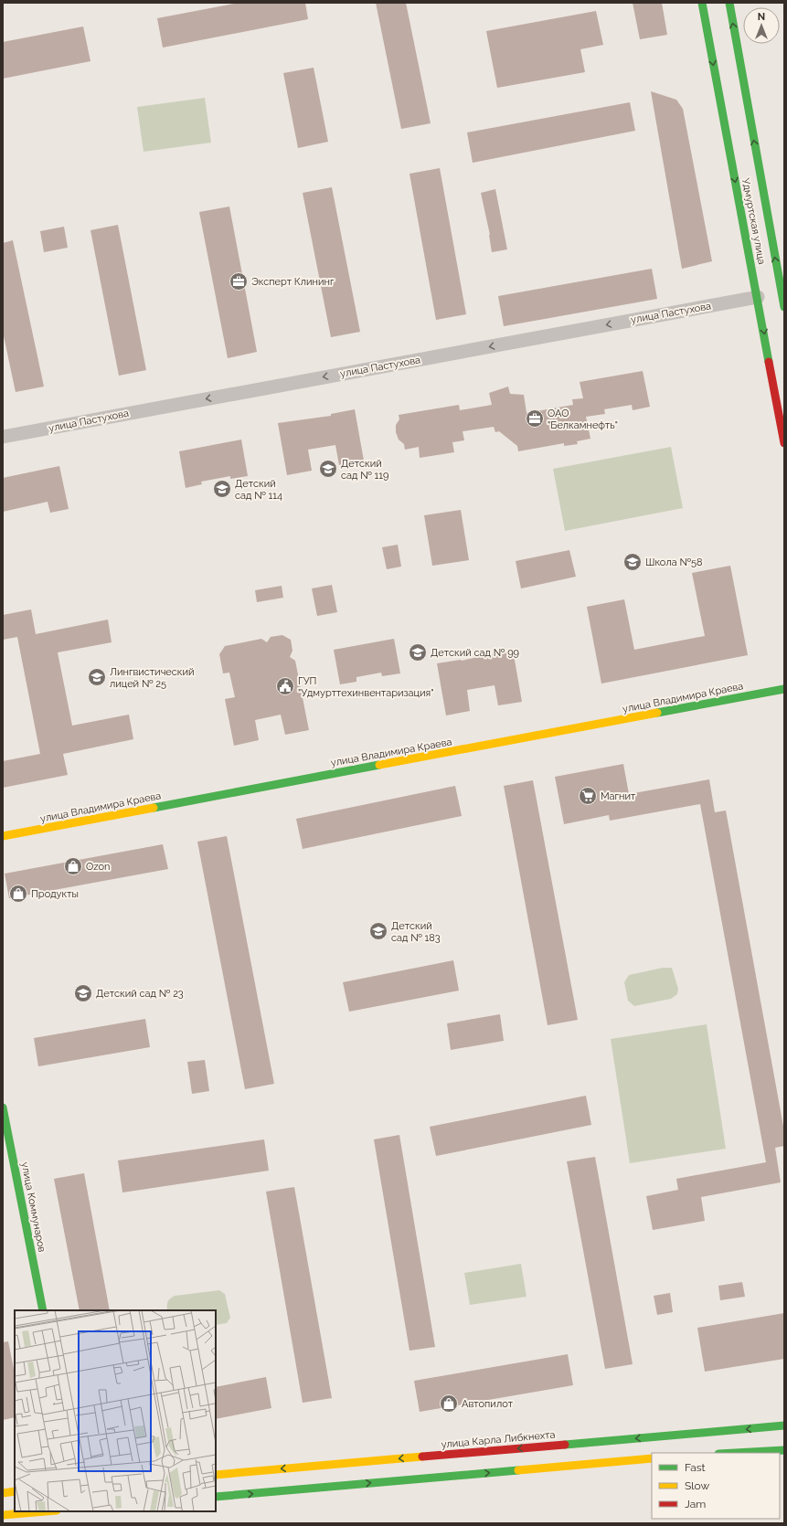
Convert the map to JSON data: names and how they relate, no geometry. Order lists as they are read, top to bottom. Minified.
{"streets":{"main road":["Удмуртская улица","улица Владимира Краева","улица Коммунаров","улица Карла Либкнехта"],"street":["улица Пастухова"]},"crossings":[["Удмуртская улица","улица Пастухова"]],"one_way":["улица Пастухова"],"places":{"office":["Эксперт Клининг","ОАО \"Белкамнефть\""],"school or university":["Детский сад № 119","Детский сад № 114","Школа №58","Детский сад № 99","Лингвистический лицей № 25","Детский сад № 183","Детский сад № 23"],"public building":["ГУП \"Удмурттехинвентаризация\""],"supermarket":["Магнит"],"shop":["Ozon","Продукты","Автопилот"]},"legend":["Fast","Slow","Jam"],"north":"top"}
